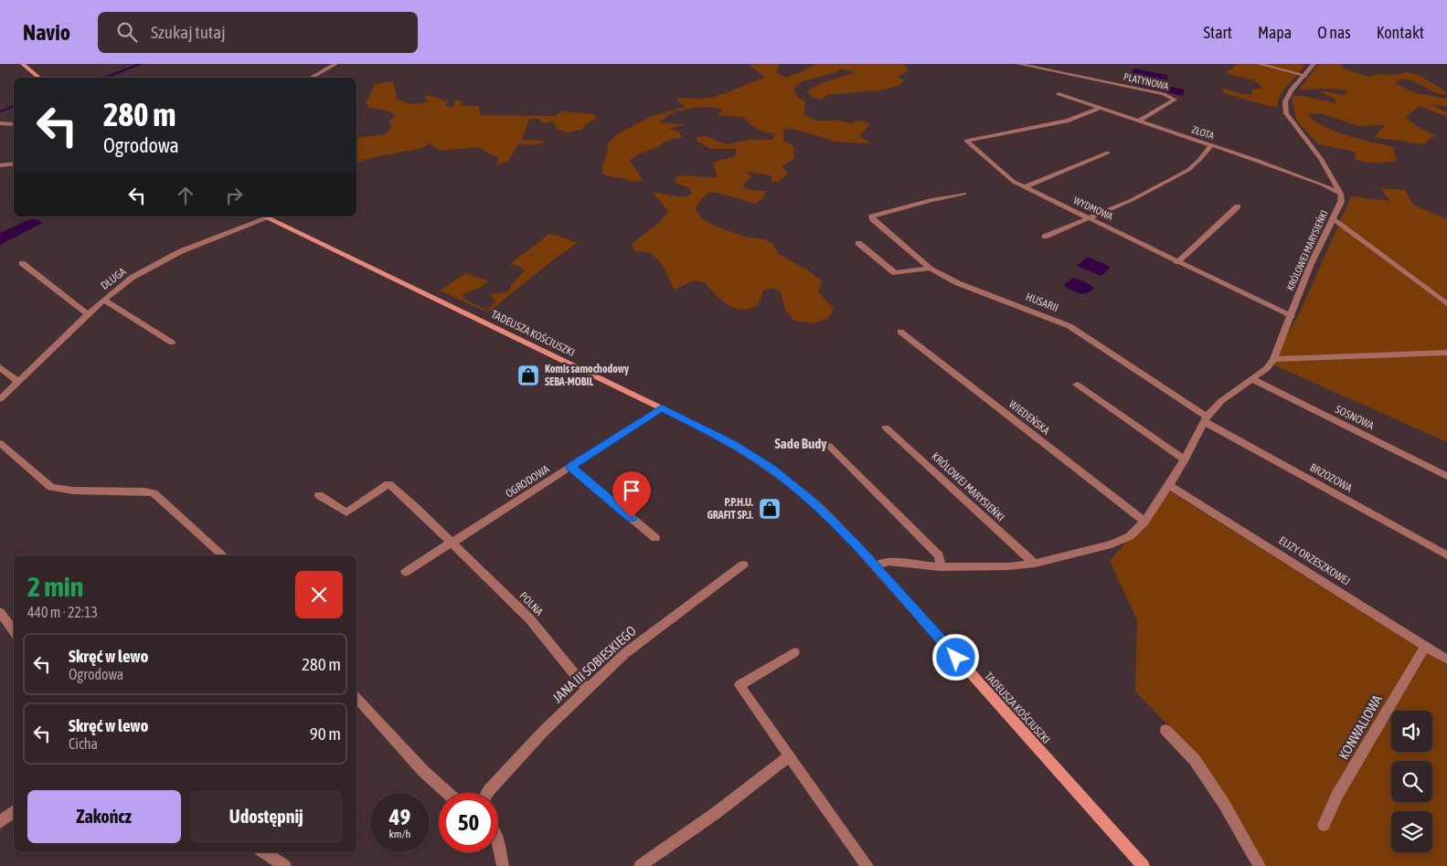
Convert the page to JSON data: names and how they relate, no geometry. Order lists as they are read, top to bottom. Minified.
{"streets":{"main road":["TADEUSZA KOŚCIUSZKI"],"street":["PLATYNOWA","ZŁOTA","WYDMOWA","KRÓLOWEJ MARYSIEŃKI","DŁUGA","HUSARII","WIEDEŃSKA","SOSNOWA","BRZOZOWA","OGRODOWA","ELIZY ORZESZKOWEJ","POLNA","JANA III SOBIESKIEGO","KONWALIOWA"]},"crossings":[["PLATYNOWA","ZŁOTA"],["ZŁOTA","WYDMOWA"],["ZŁOTA","KRÓLOWEJ MARYSIEŃKI"],["WYDMOWA","KRÓLOWEJ MARYSIEŃKI"],["KRÓLOWEJ MARYSIEŃKI","HUSARII"],["KRÓLOWEJ MARYSIEŃKI","TADEUSZA KOŚCIUSZKI"],["KRÓLOWEJ MARYSIEŃKI","WIEDEŃSKA"],["KRÓLOWEJ MARYSIEŃKI","SOSNOWA"],["KRÓLOWEJ MARYSIEŃKI","BRZOZOWA"],["KRÓLOWEJ MARYSIEŃKI","ELIZY ORZESZKOWEJ"],["DŁUGA","TADEUSZA KOŚCIUSZKI"],["HUSARII","BRZOZOWA"],["TADEUSZA KOŚCIUSZKI","OGRODOWA"],["OGRODOWA","POLNA"],["ELIZY ORZESZKOWEJ","KONWALIOWA"],["POLNA","JANA III SOBIESKIEGO"]],"districts":["Sade Budy"],"places":{"shop":["Komis samochodowy SEBA-MOBIL","P.P.H.U. GRAFIT SP.J."]},"page":{"header":"Navio","search":"Szukaj tutaj","nav":["Start","Mapa","O nas","Kontakt"],"turn":["280 m","Ogrodowa"],"heading":["2 min","440 m · 22:13"],"list":[{"name":"Skręć w lewo","note":"Ogrodowa","value":"280 m"},{"name":"Skręć w lewo","note":"Cicha","value":"90 m"}],"buttons":["Zakończ","Udostępnij"],"speed":"49 km/h","limit":"50"}}
